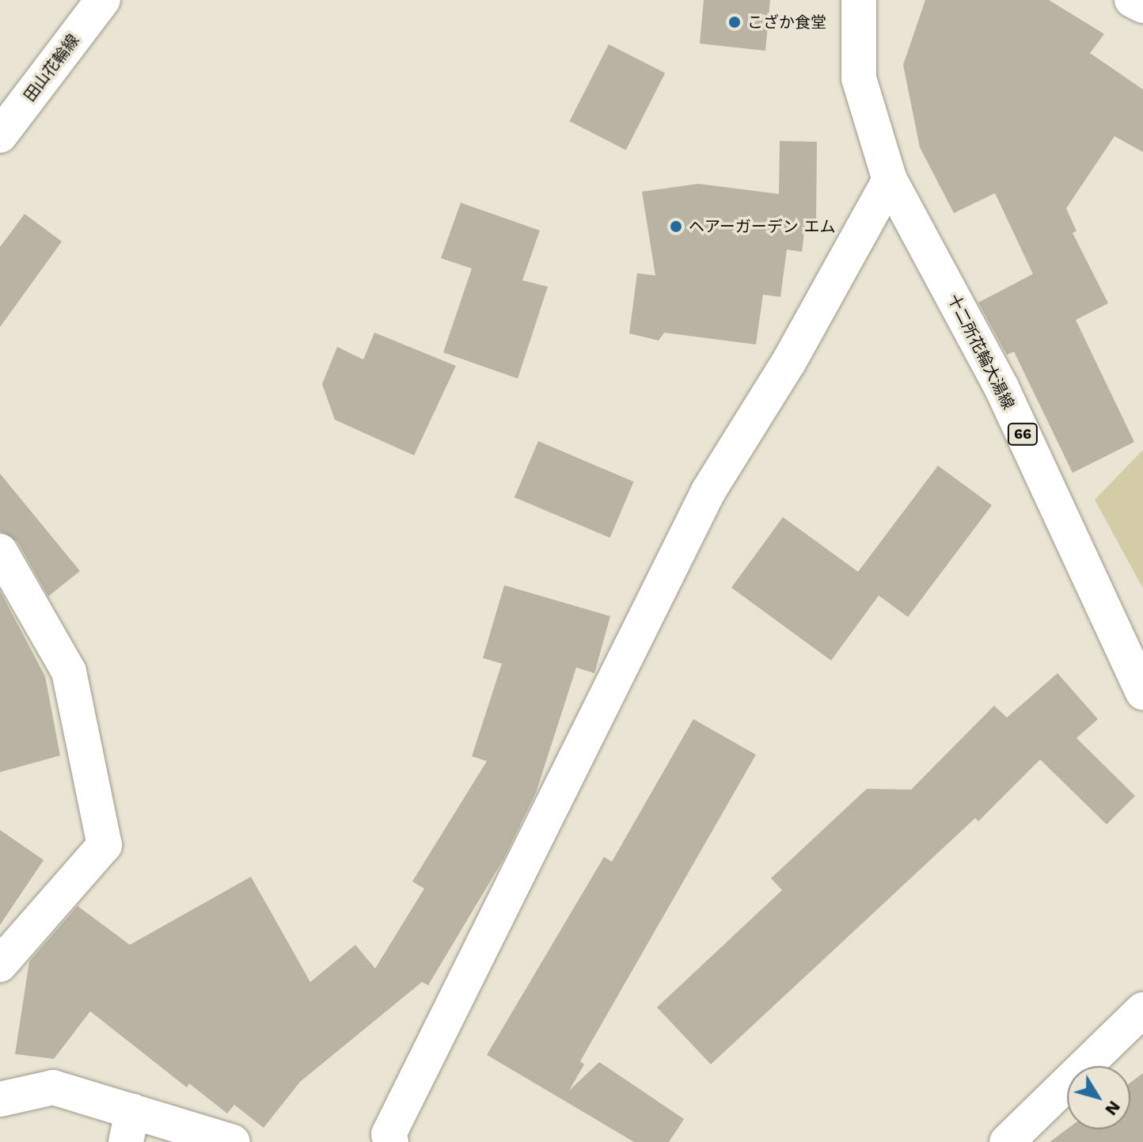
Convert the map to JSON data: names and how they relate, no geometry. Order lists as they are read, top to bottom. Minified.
{"streets":{"street":["田山花輪線","十二所花輪大湯線","66"]},"places":["こざか食堂","ヘアーガーデン エム"],"north":"bottom right"}
